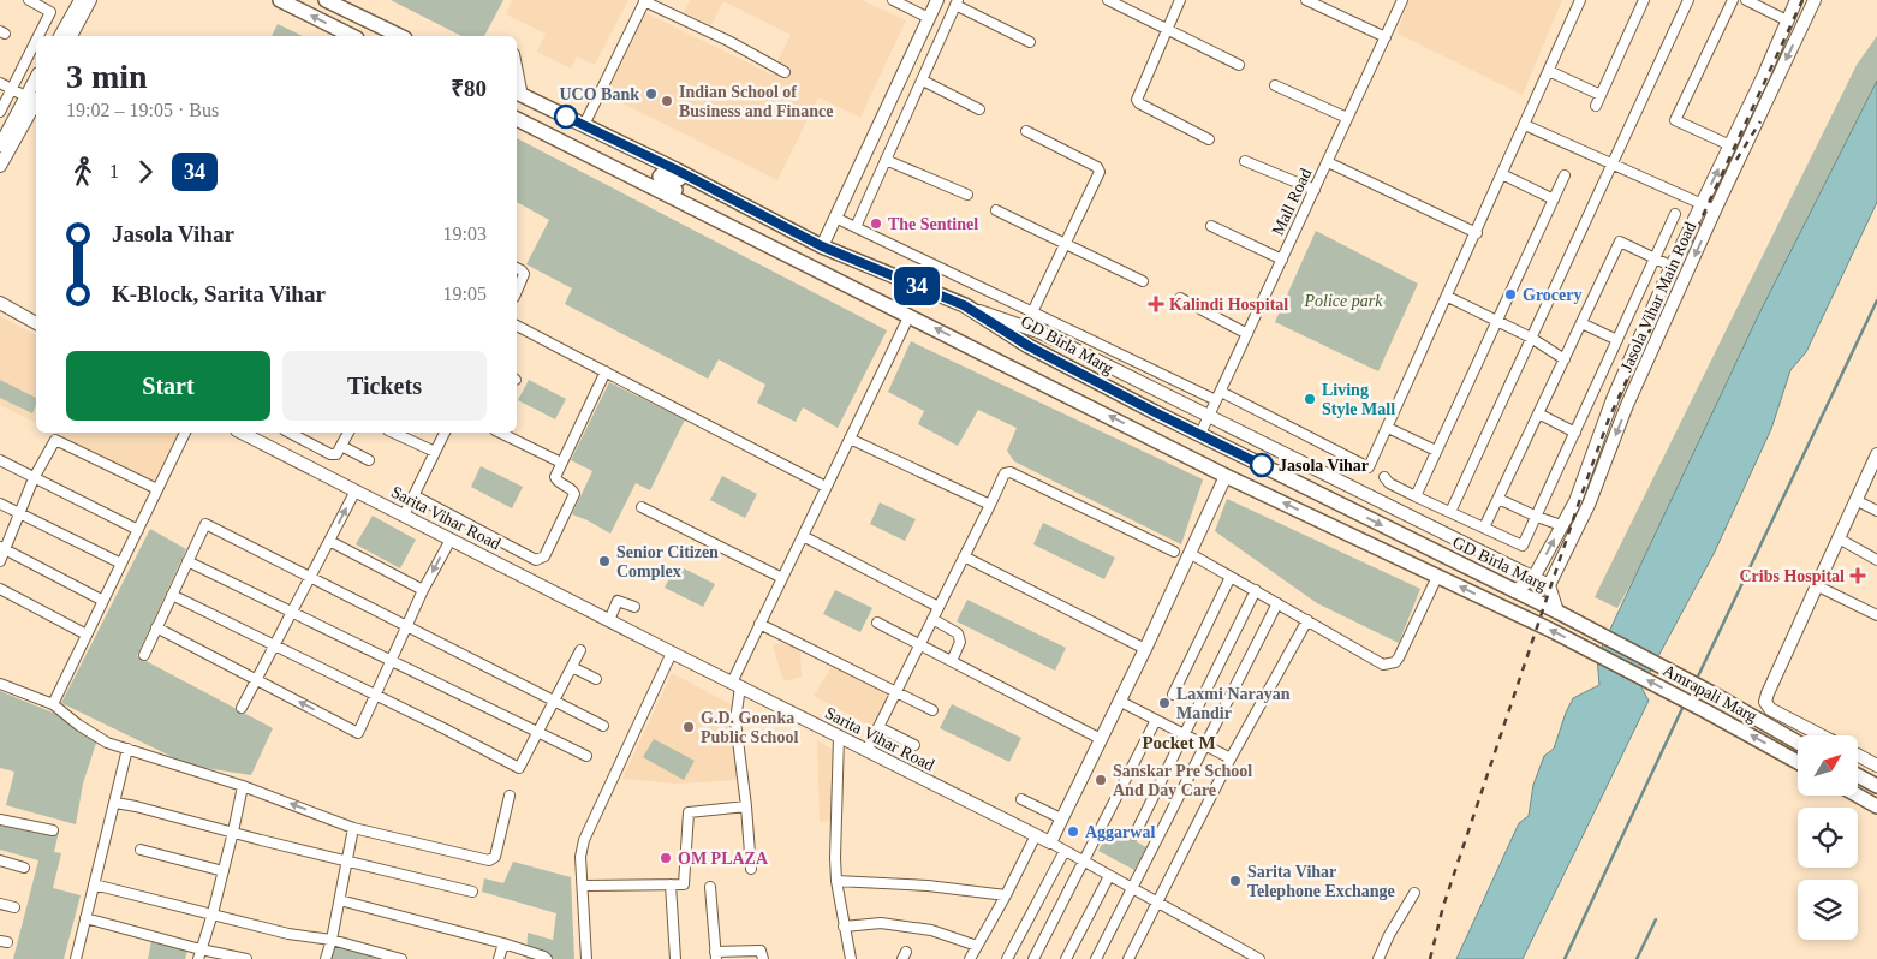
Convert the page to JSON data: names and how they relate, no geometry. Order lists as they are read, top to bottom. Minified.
{"streets":{"main road":["GD Birla Marg","Amrapali Marg"],"street":["Mall Road","Jasola Vihar Main Road","Sarita Vihar Road"]},"crossings":[["Mall Road","GD Birla Marg"],["Jasola Vihar Main Road","GD Birla Marg"],["GD Birla Marg","Amrapali Marg"]],"districts":["Pocket M"],"parks":["Police park"],"places":{"other":["UCO Bank","Indian School of Business and Finance","The Sentinel","Grocery","Living Style Mall","Jasola Vihar","Senior Citizen Complex","Laxmi Narayan Mandir","G.D. Goenka Public School","Sanskar Pre School And Day Care","Aggarwal","OM PLAZA","Sarita Vihar Telephone Exchange"],"health":["Kalindi Hospital","Cribs Hospital"]},"lines":["bus line 34"],"north":"top right","page":{"on_map":"34","heading":["3 min","19:02 – 19:05 · Bus","₹80"],"legs":["1","34"],"list":[{"name":"Jasola Vihar","value":"19:03"},{"name":"K-Block, Sarita Vihar","value":"19:05"}],"buttons":["Start","Tickets"]}}
